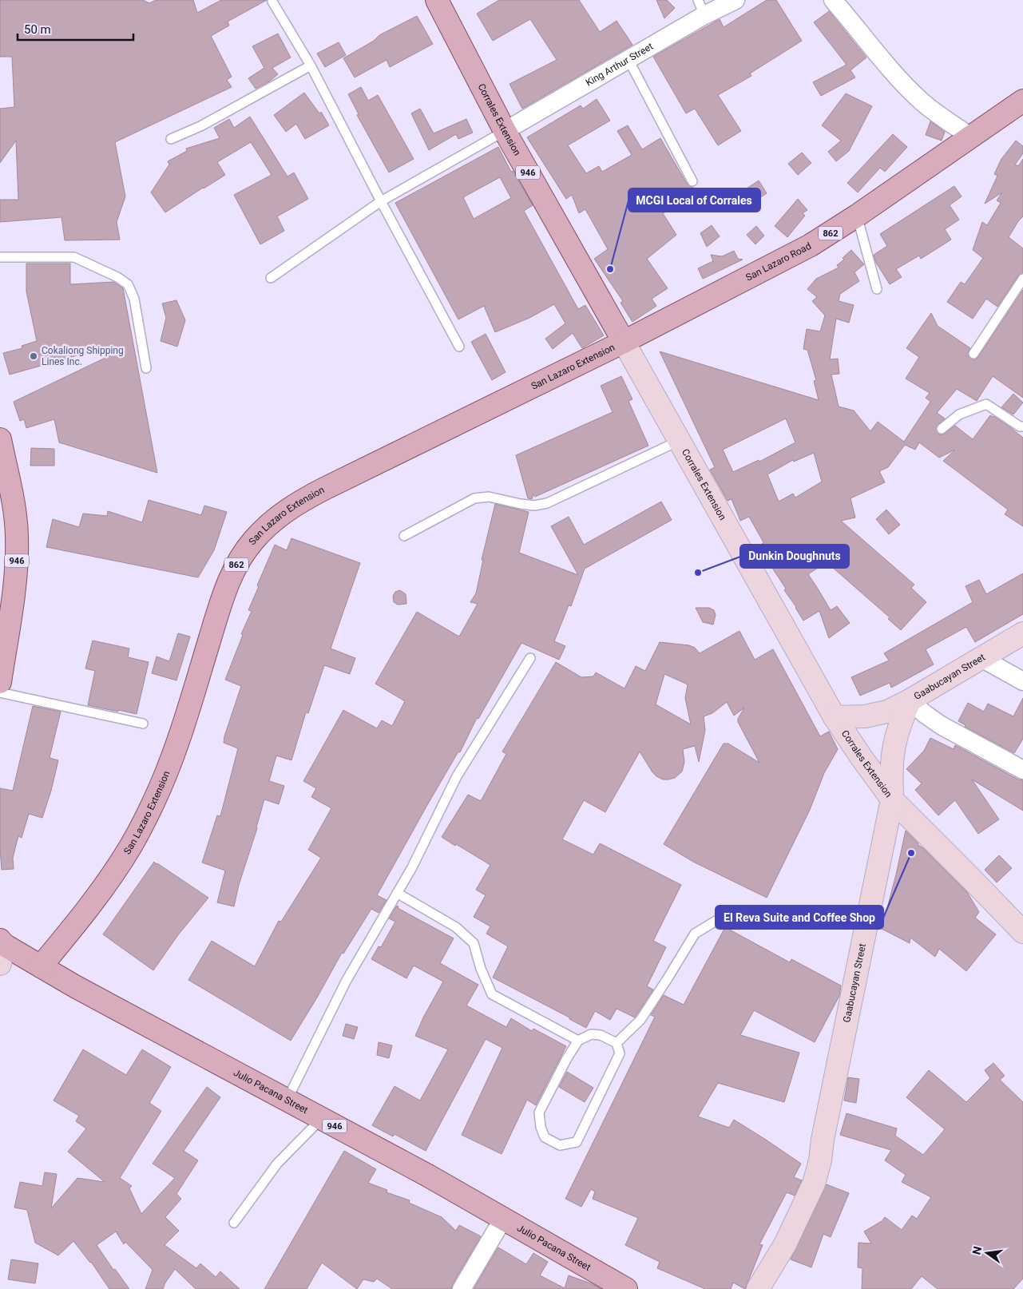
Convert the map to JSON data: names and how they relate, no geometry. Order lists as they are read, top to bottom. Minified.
{"streets":{"main road":["Corrales Extension","946","862","San Lazaro Road","San Lazaro Extension","Gaabucayan Street","Julio Pacana Street"],"street":["King Arthur Street"]},"crossings":[["King Arthur Street","Corrales Extension"],["Corrales Extension","San Lazaro Road"],["Corrales Extension","San Lazaro Extension"],["Corrales Extension","Gaabucayan Street"],["San Lazaro Road","San Lazaro Extension"],["San Lazaro Extension","Julio Pacana Street"]],"places":["MCGI Local of Corrales","Cokaliong Shipping Lines Inc.","Dunkin Doughnuts","El Reva Suite and Coffee Shop"],"scale_bar":"50 m","north":"left"}
